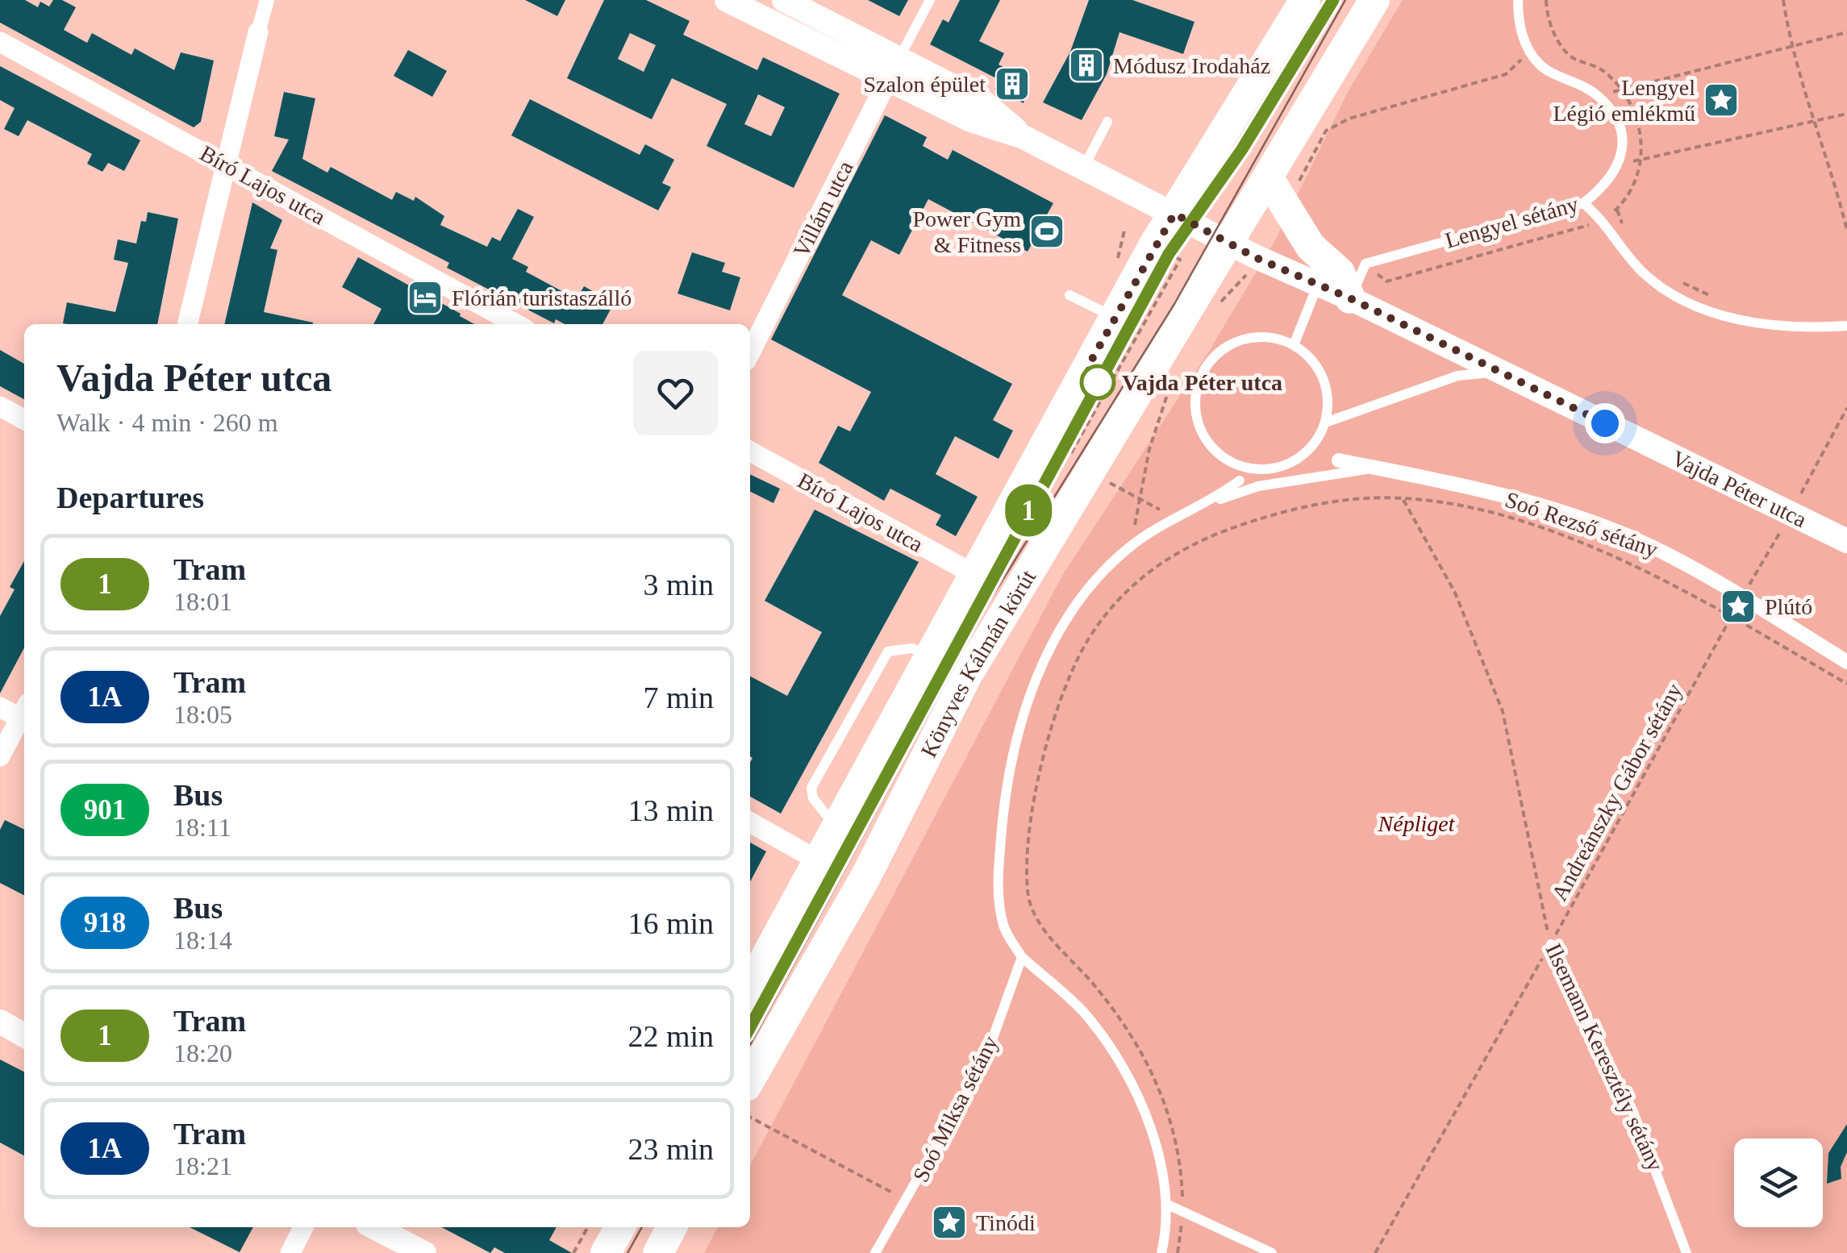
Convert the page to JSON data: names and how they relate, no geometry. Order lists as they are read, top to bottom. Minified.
{"streets":{"main road":["Könyves Kálmán körút"],"street":["Bíró Lajos utca","Villám utca","Vajda Péter utca","Soó Rezső sétány"],"lane":["Lengyel sétány","Ilsemann Keresztély sétány","Soó Miksa sétány"],"path":["Andreánszky Gábor sétány"]},"crossings":[["Bíró Lajos utca","Könyves Kálmán körút"],["Villám utca","Vajda Péter utca"],["Vajda Péter utca","Könyves Kálmán körút"],["Soó Rezső sétány","Andreánszky Gábor sétány"],["Andreánszky Gábor sétány","Ilsemann Keresztély sétány"]],"parks":["Népliget"],"places":{"building":["Módusz Irodaház","Szalon épület"],"place":["Lengyel Légió emlékmű","Plútó","Tinódi"],"sports":["Power Gym & Fitness"],"hotel":["Flórián turistaszálló"],"other":["Vajda Péter utca"]},"lines":["tram line 1"],"page":{"on_map":"1","heading":[["Vajda Péter utca","Walk · 4 min · 260 m"],"Departures"],"list":[{"mark":"1","name":"Tram","note":"18:01","value":"3 min"},{"mark":"1A","name":"Tram","note":"18:05","value":"7 min"},{"mark":"901","name":"Bus","note":"18:11","value":"13 min"},{"mark":"918","name":"Bus","note":"18:14","value":"16 min"},{"mark":"1","name":"Tram","note":"18:20","value":"22 min"},{"mark":"1A","name":"Tram","note":"18:21","value":"23 min"}]}}
